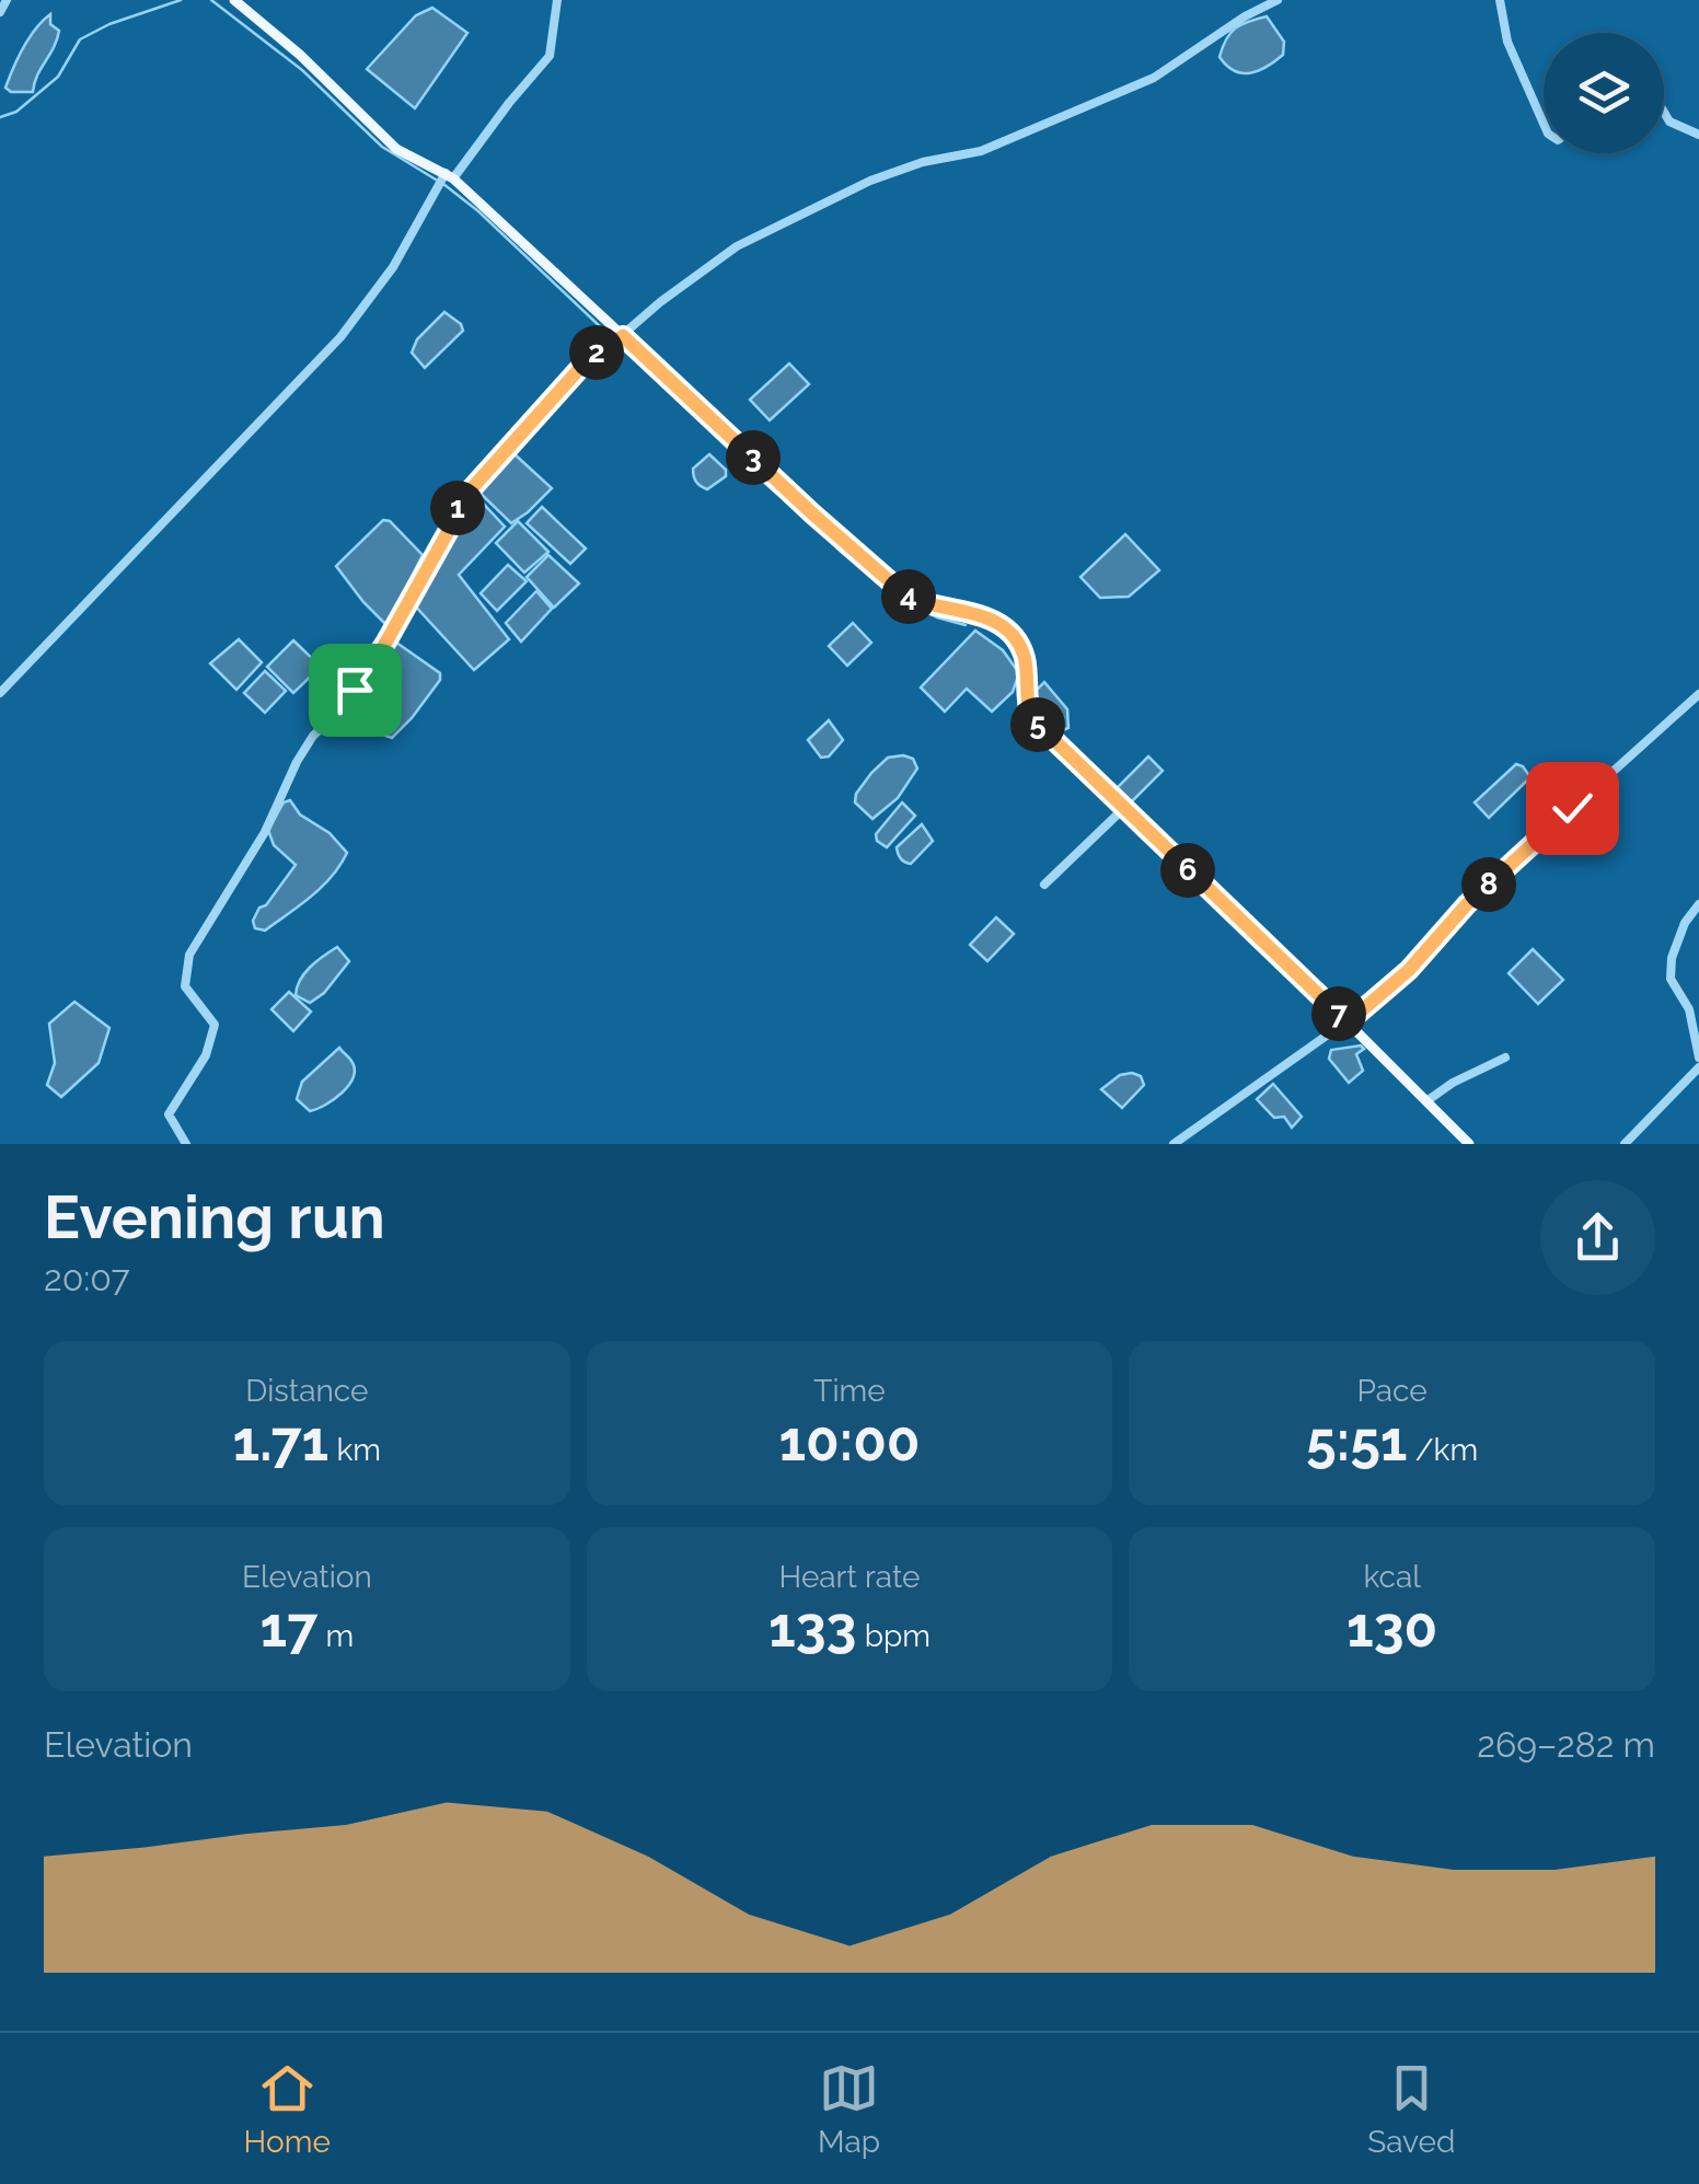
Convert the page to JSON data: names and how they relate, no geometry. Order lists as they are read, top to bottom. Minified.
{"page":{"pins":["2","3","1","4","5","6","8","7"],"heading":["Evening run","20:07"],"stats":[["Distance","1.71 km"],["Time","10:00"],["Pace","5:51 /km"],["Elevation","17 m"],["Heart rate","133 bpm"],["kcal","130"]],"chart":["Elevation","269–282 m"],"tabs":["Home","Map","Saved"]}}
